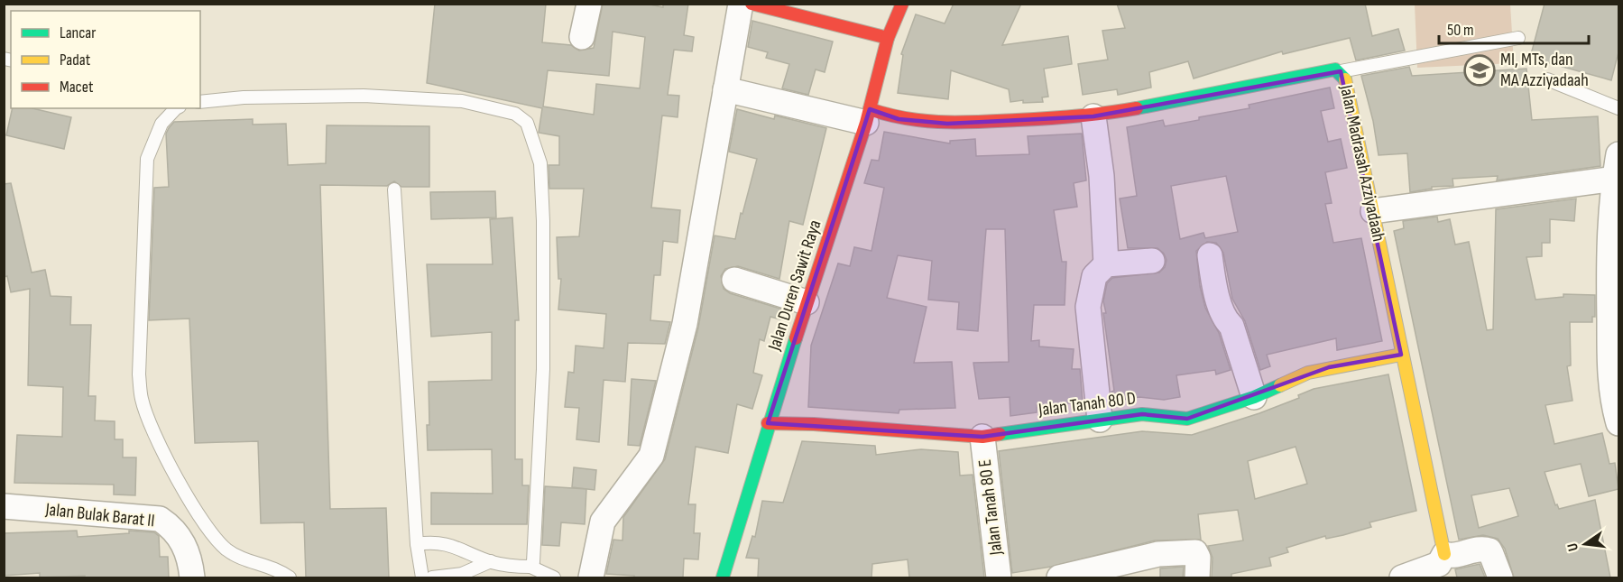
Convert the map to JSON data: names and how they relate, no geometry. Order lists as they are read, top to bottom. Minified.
{"streets":{"street":["Jalan Madrasah Azziyadaah","Jalan Duren Sawit Raya","Jalan Tanah 80 D","Jalan Tanah 80 E","Jalan Bulak Barat II"]},"crossings":[["Jalan Madrasah Azziyadaah","Jalan Duren Sawit Raya"],["Jalan Madrasah Azziyadaah","Jalan Tanah 80 D"],["Jalan Duren Sawit Raya","Jalan Tanah 80 D"],["Jalan Tanah 80 D","Jalan Tanah 80 E"]],"places":{"school or university":["MI, MTs, dan MA Azziyadaah"]},"legend":["Lancar","Padat","Macet"],"scale_bar":"50 m","north":"left"}
